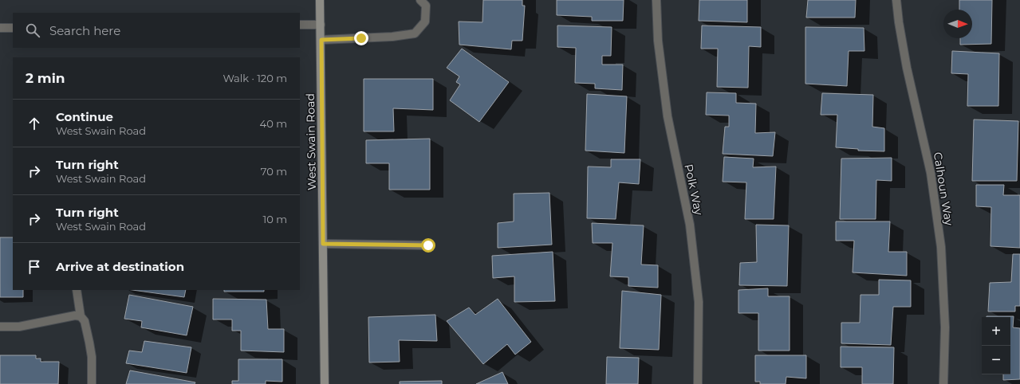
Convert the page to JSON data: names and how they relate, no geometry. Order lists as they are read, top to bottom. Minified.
{"streets":{"street":["West Swain Road","Calhoun Way","Polk Way"]},"north":"right","page":{"search":"Search here","heading":["2 min","Walk · 120 m"],"list":[["Continue","West Swain Road","40 m"],["Turn right","West Swain Road","70 m"],["Turn right","West Swain Road","10 m"],"Arrive at destination"],"map_buttons":["+","−"]}}
